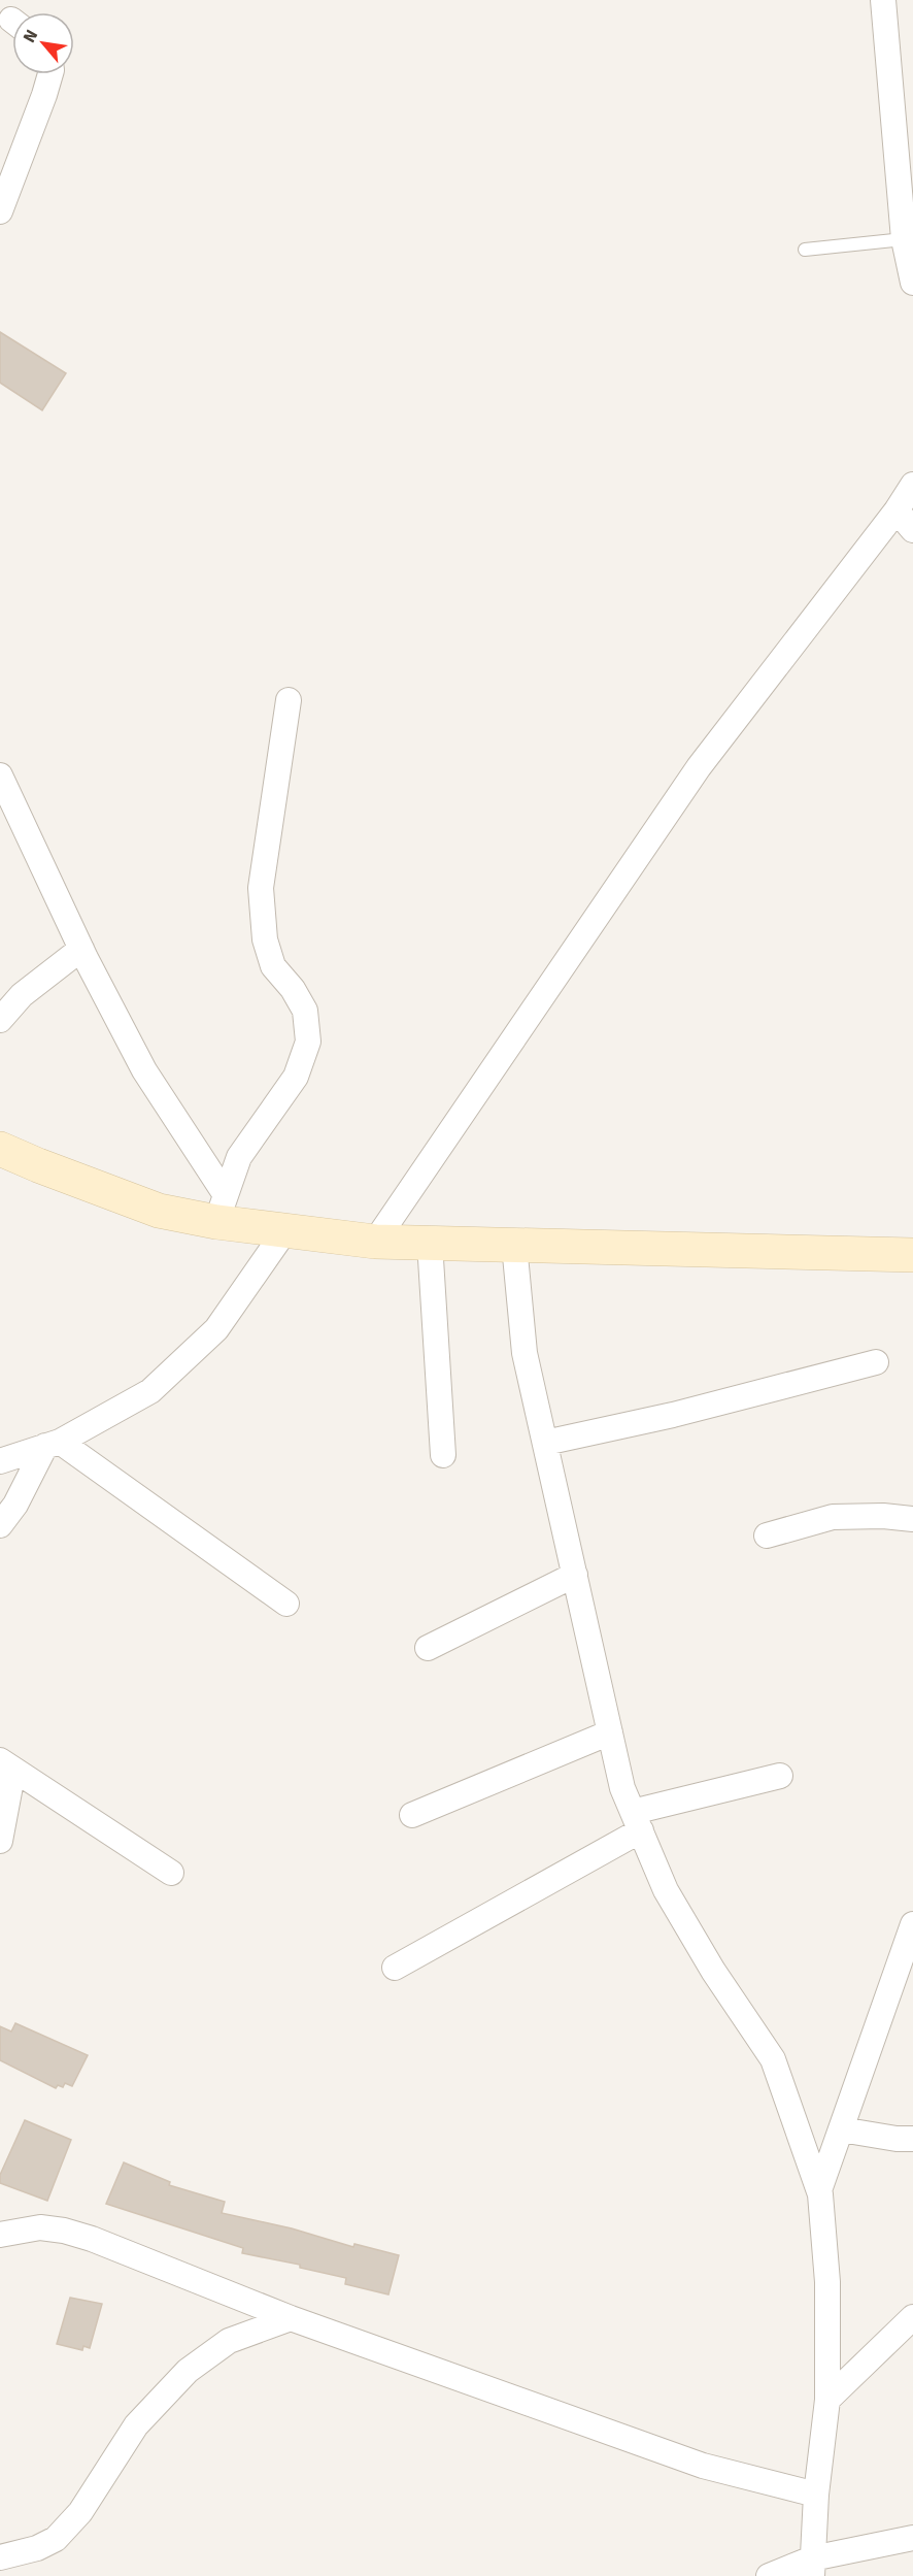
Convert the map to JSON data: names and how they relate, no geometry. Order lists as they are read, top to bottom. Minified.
{"north":"top left"}
